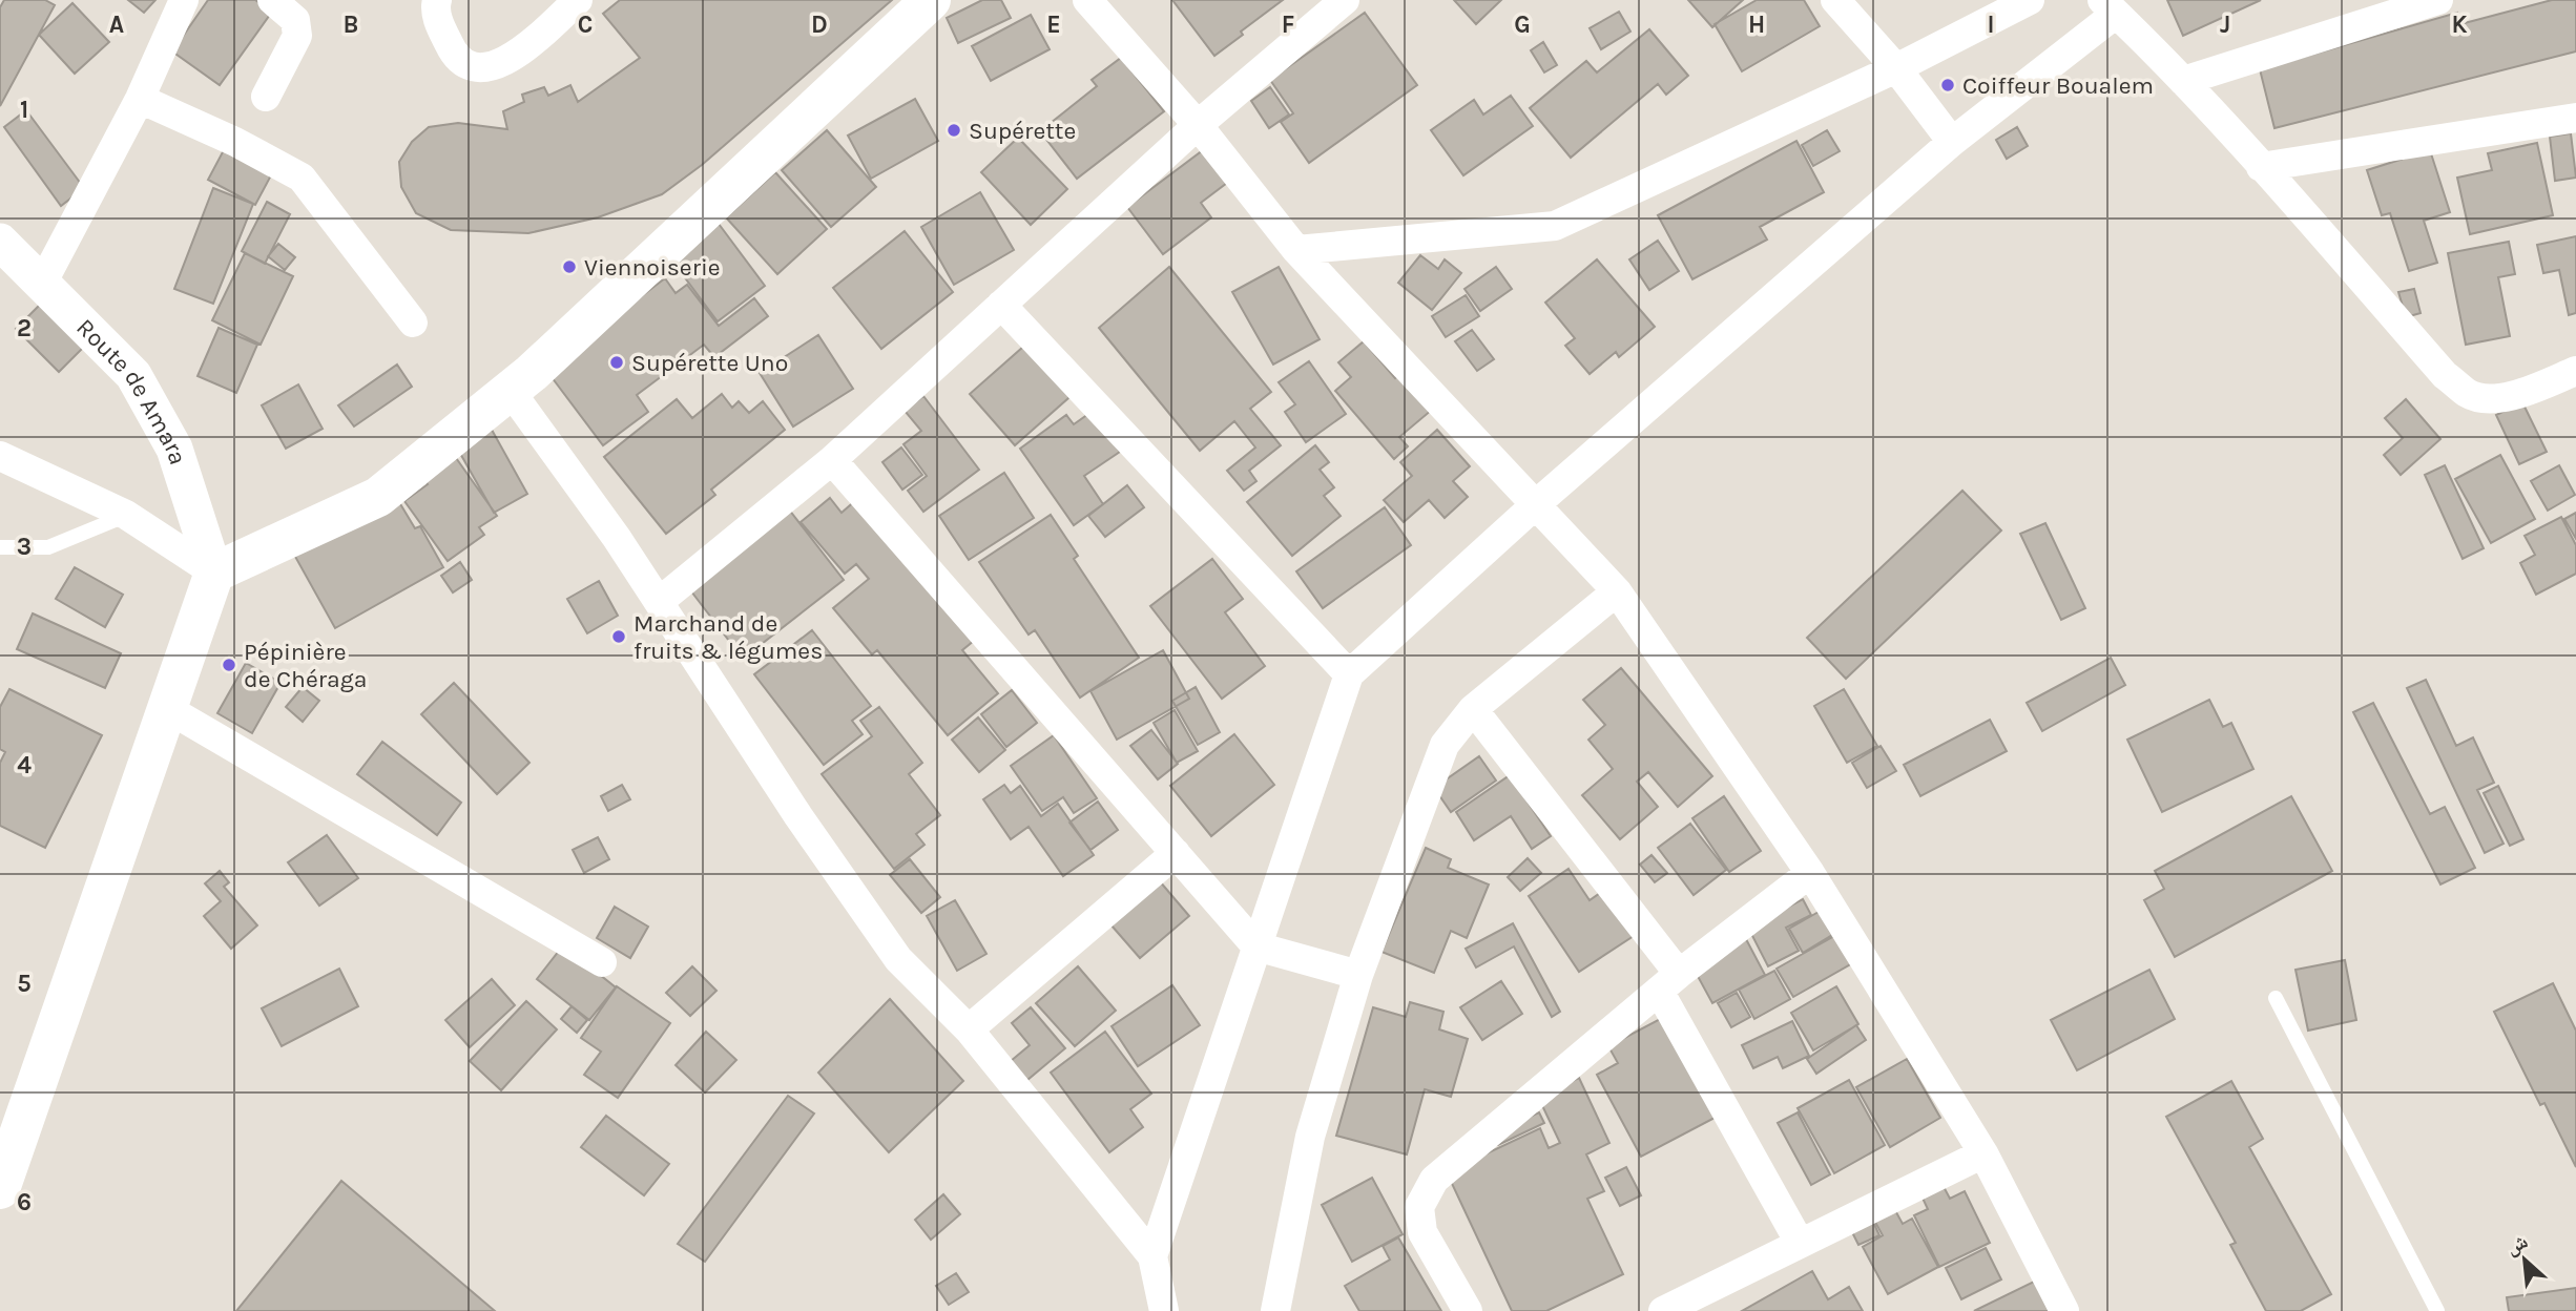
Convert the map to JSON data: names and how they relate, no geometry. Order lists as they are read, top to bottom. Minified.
{"streets":{"street":["Route de Amara"]},"places":["Coiffeur Boualem","Supérette","Viennoiserie","Supérette Uno","Marchand de fruits & légumes","Pépinière de Chéraga"],"north":"top left","grid":{"columns":["A","B","C","D","E","F","G","H","I","J","K"],"rows":["1","2","3","4","5","6"]}}
